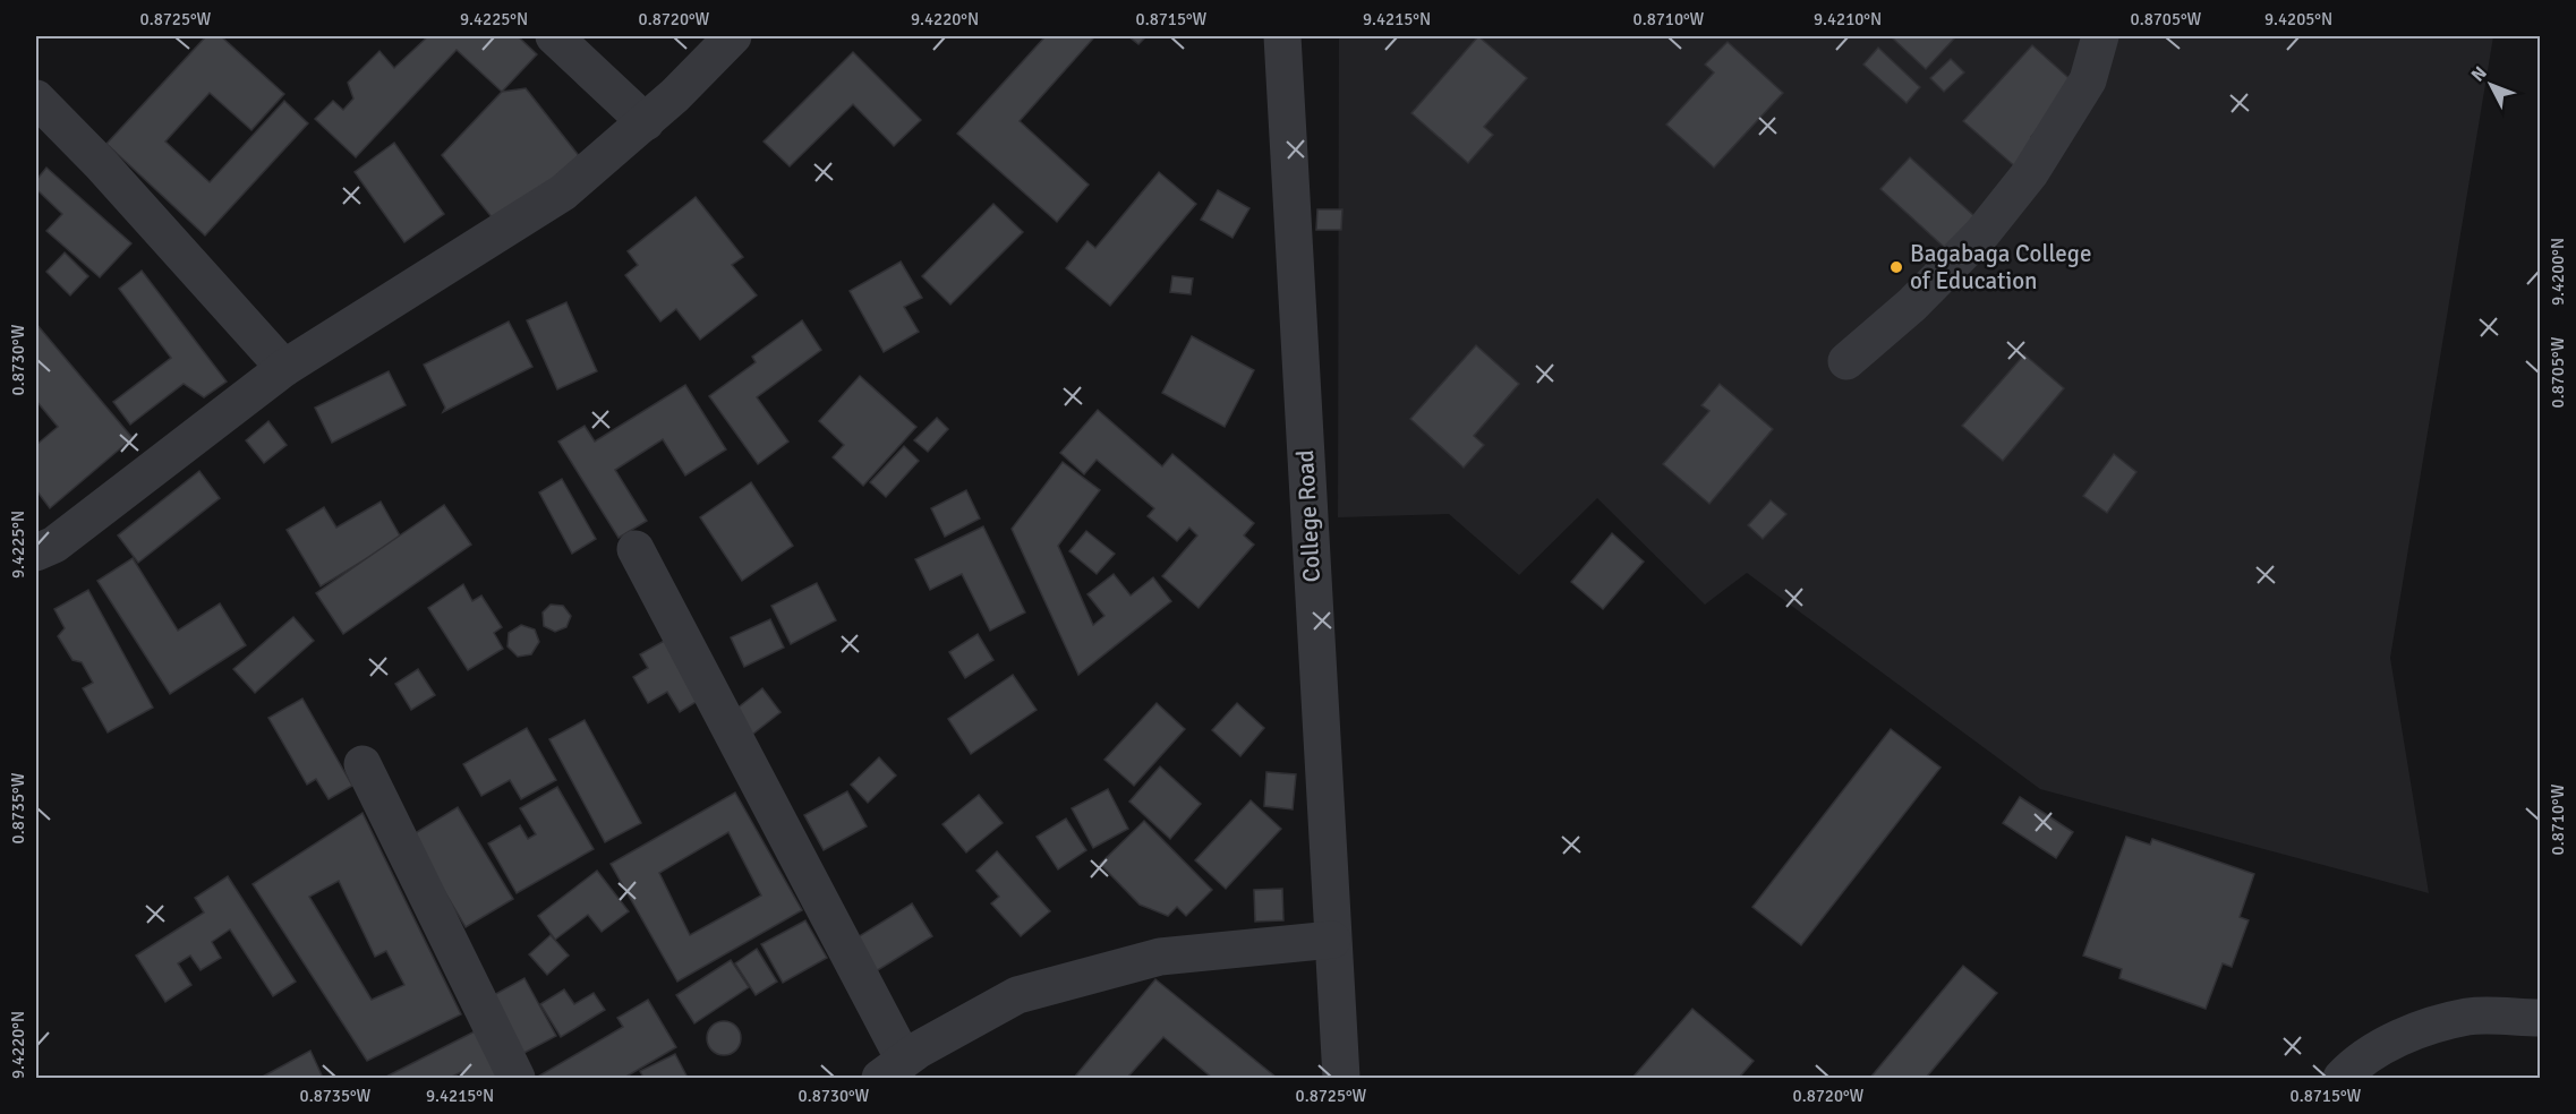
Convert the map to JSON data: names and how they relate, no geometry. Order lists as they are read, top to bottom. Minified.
{"streets":{"street":["College Road"]},"places":["Bagabaga College of Education"],"north":"top left","coordinates":["0.8725°W","9.4225°N","0.8720°W","9.4220°N","0.8715°W","9.4215°N","0.8710°W","9.4210°N","0.8705°W","9.4205°N","9.4200°N","0.8730°W","0.8735°W"]}
